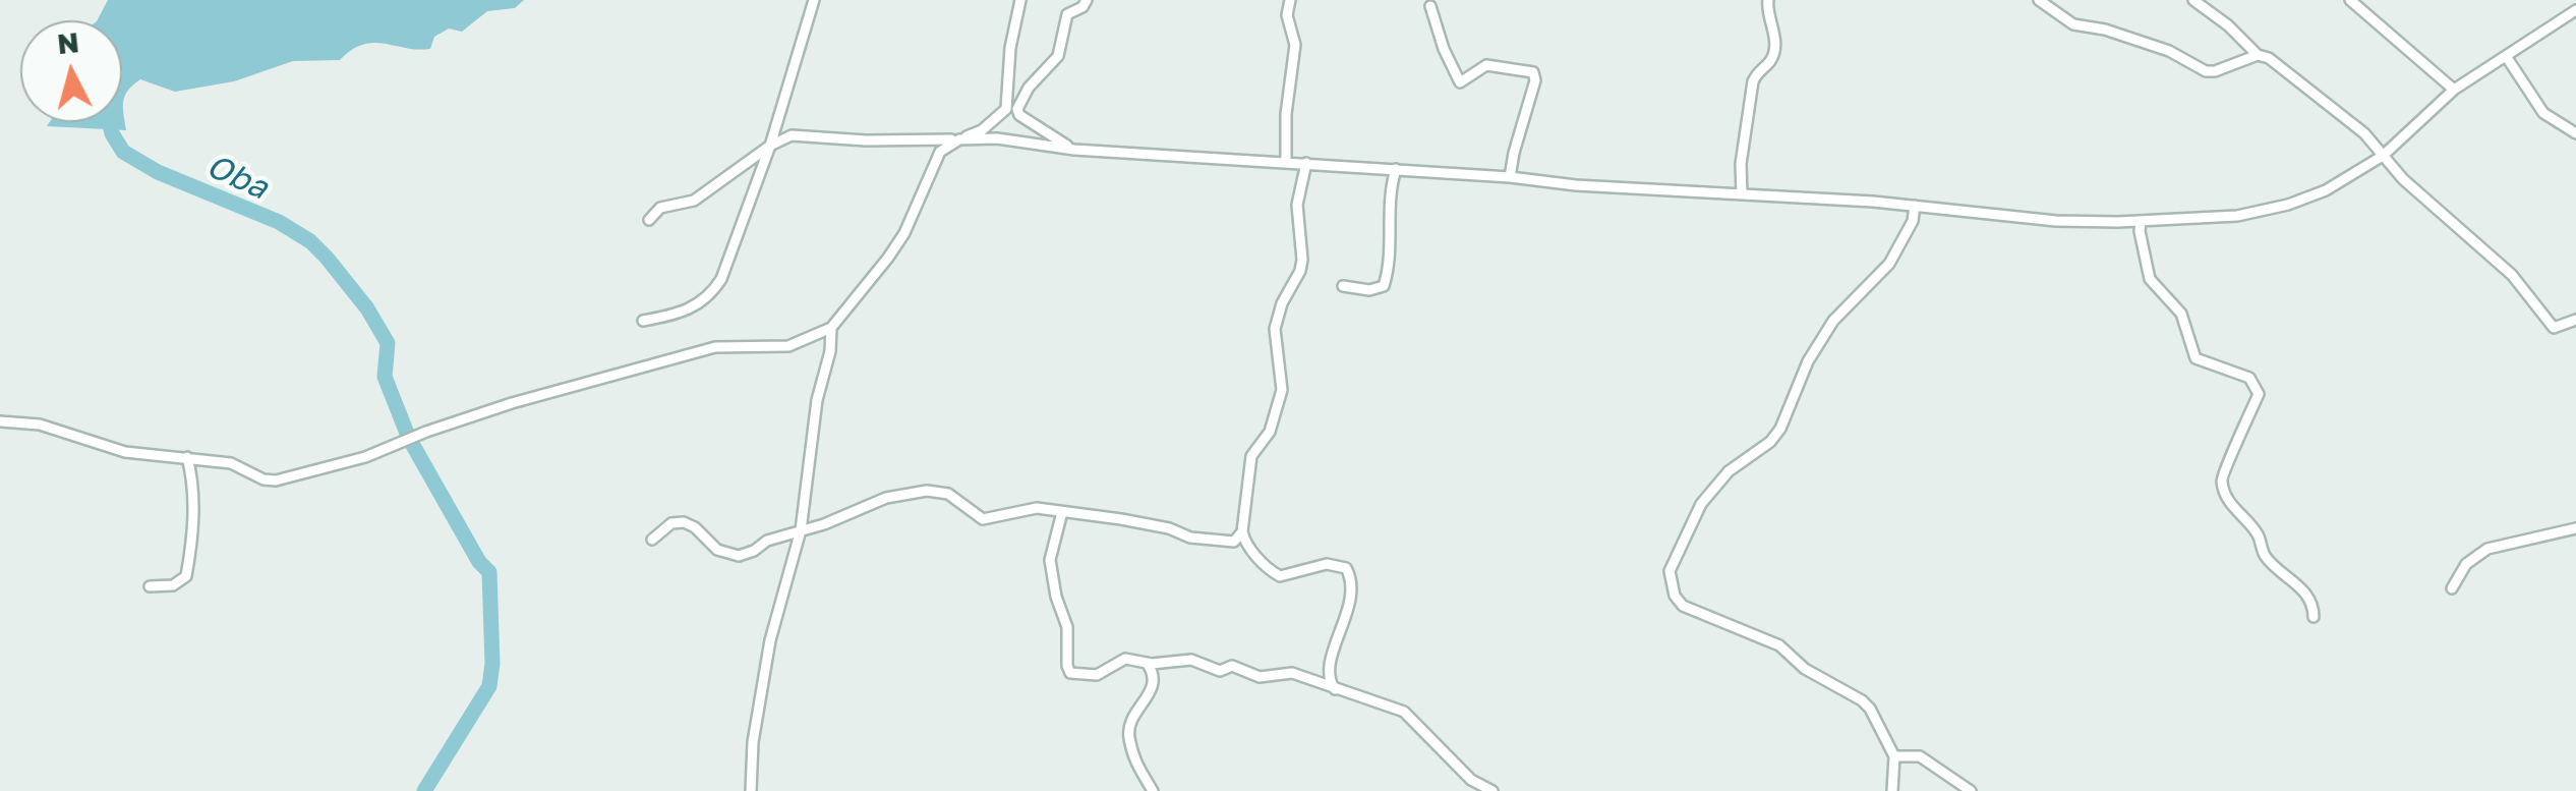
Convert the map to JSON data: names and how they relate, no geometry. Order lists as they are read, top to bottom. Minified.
{"water":["Oba"],"north":"top"}
